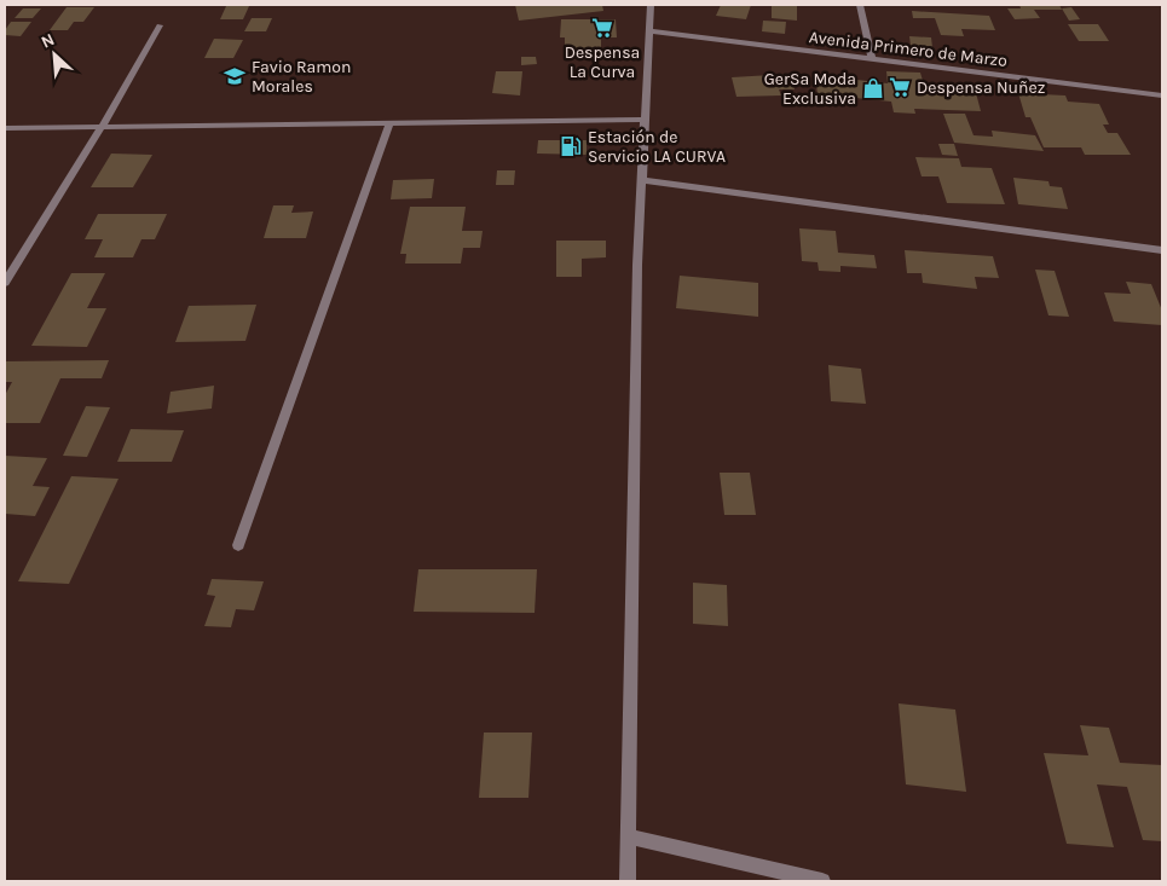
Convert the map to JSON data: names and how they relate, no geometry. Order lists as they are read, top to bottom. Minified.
{"streets":{"street":["Avenida Primero de Marzo"]},"places":{"supermarket":["Despensa La Curva","Despensa Nuñez"],"school or university":["Favio Ramon Morales"],"shop":["GerSa Moda Exclusiva"],"fuel station":["Estación de Servicio LA CURVA"]},"north":"top left"}
